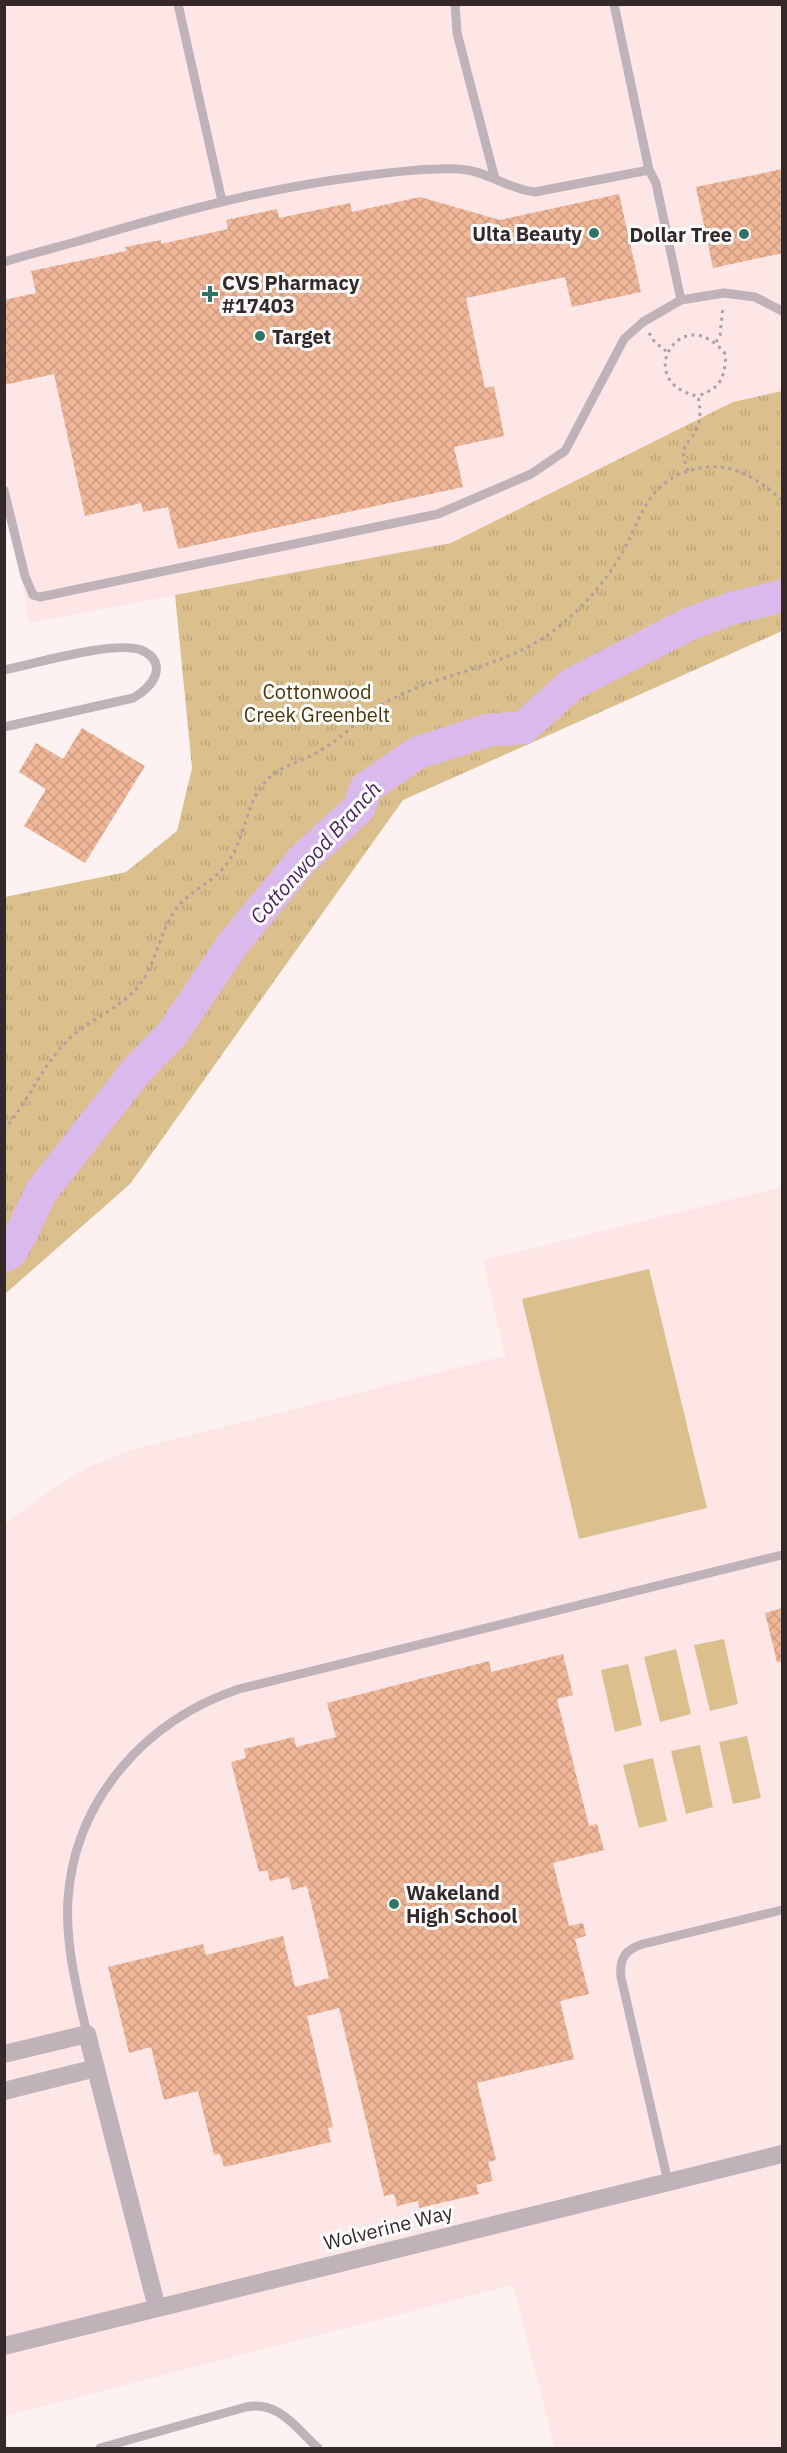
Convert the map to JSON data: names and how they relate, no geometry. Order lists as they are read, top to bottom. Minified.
{"streets":{"street":["Wolverine Way"]},"water":["Cottonwood Branch"],"parks":["Cottonwood Creek Greenbelt"],"places":{"other":["Ulta Beauty","Dollar Tree","Target","Wakeland High School"],"health":["CVS Pharmacy #17403"]}}
